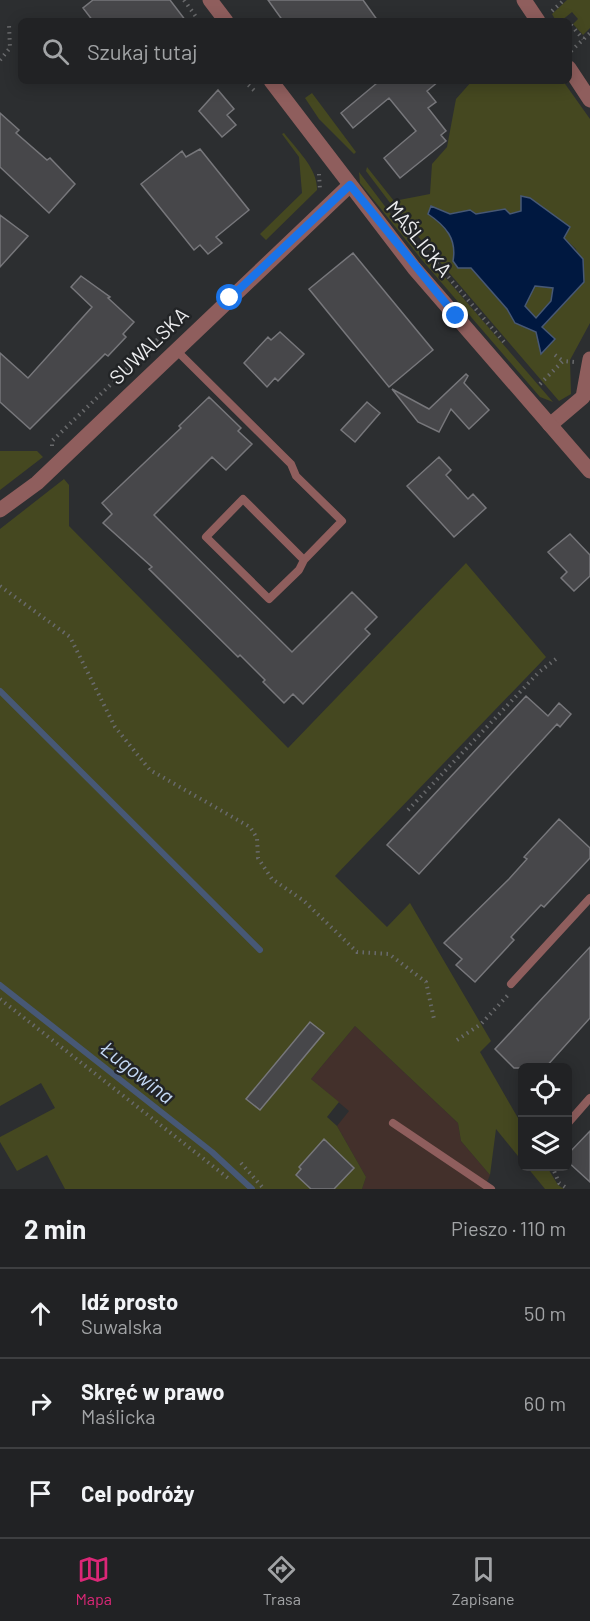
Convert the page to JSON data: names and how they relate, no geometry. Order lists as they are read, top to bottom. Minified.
{"streets":{"street":["MAŚLICKA","SUWALSKA"]},"crossings":[["MAŚLICKA","SUWALSKA"]],"water":["Ługowina"],"page":{"search":"Szukaj tutaj","heading":["2 min","Pieszo · 110 m"],"list":[["Idź prosto","Suwalska","50 m"],["Skręć w prawo","Maślicka","60 m"],"Cel podróży"],"nav":["Mapa","Trasa","Zapisane"]}}
